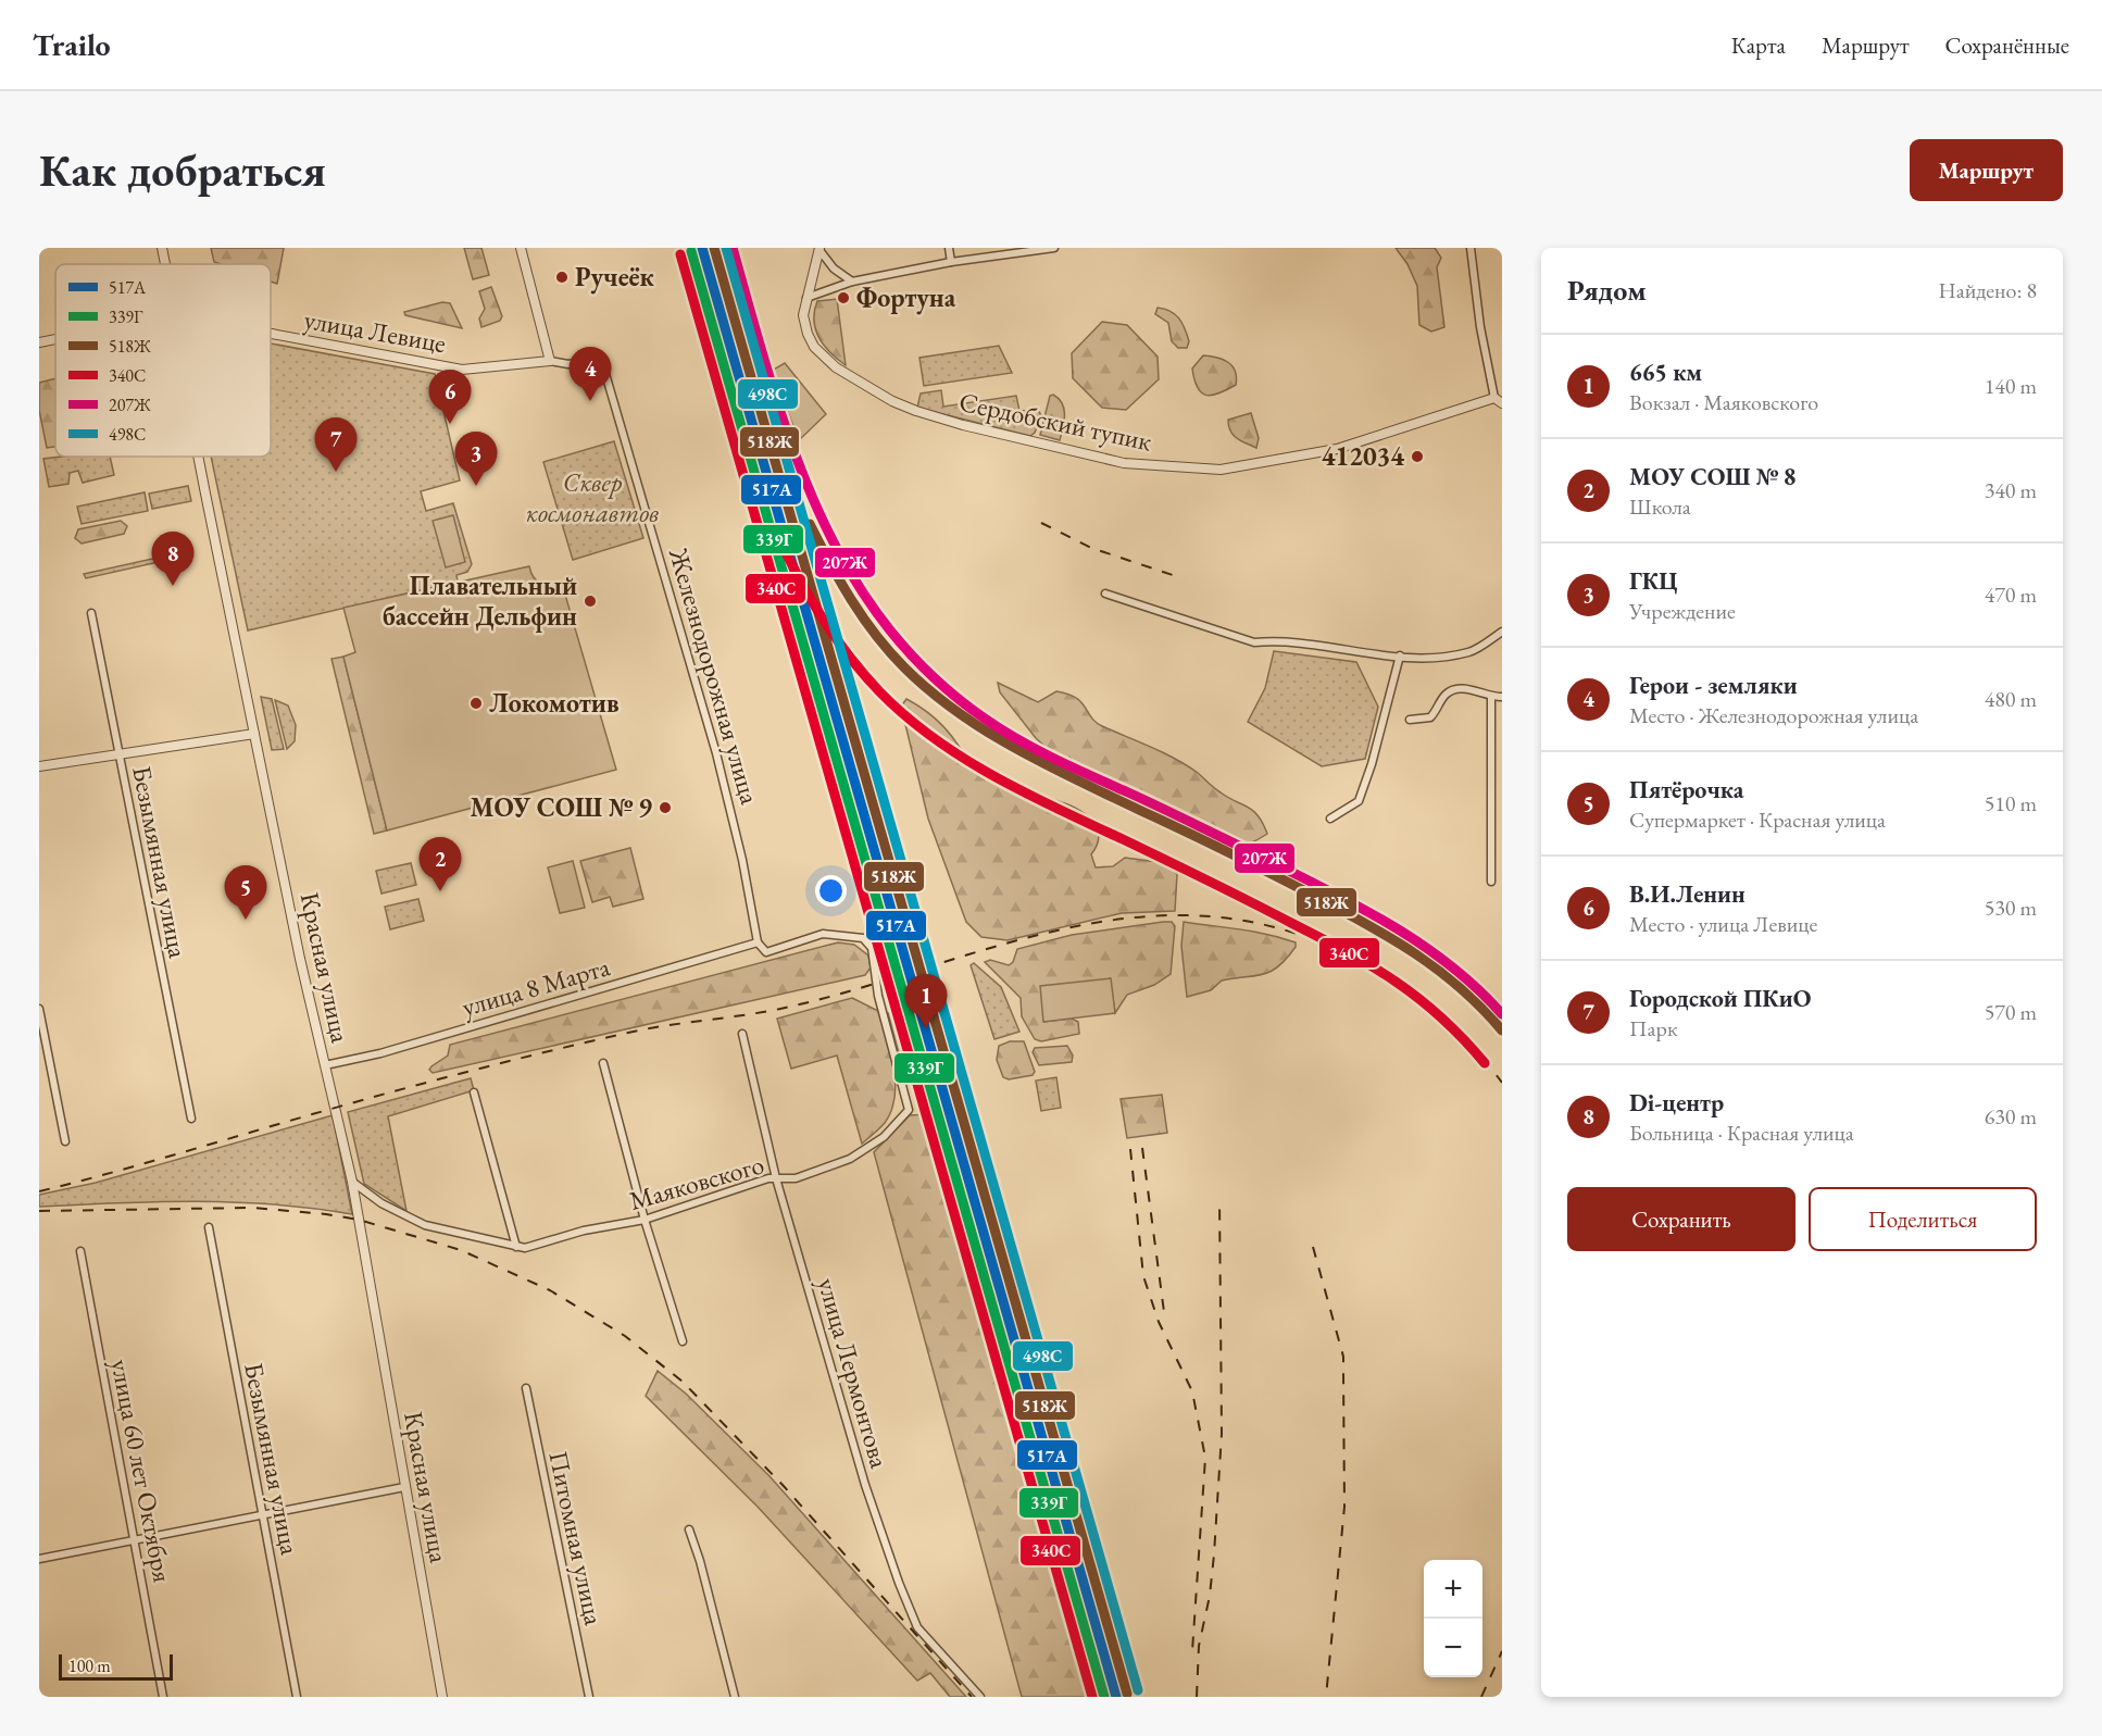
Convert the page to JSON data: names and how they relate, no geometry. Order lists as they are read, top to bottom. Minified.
{"streets":{"street":["улица Левице","Сердобский тупик","Железнодорожная улица","Безымянная улица","Красная улица","улица 8 Марта","Маяковского","улица Лермонтова","улица 60 лет Октября","Питомная улица"]},"crossings":[["улица Левице","Железнодорожная улица"],["Железнодорожная улица","улица 8 Марта"],["Железнодорожная улица","Маяковского"],["Красная улица","улица 8 Марта"],["Красная улица","Маяковского"],["улица 8 Марта","Маяковского"],["Маяковского","улица Лермонтова"]],"parks":["Сквер космонавтов"],"places":["Ручеёк","Фортуна","412034","Плавательный бассейн Дельфин","Локомотив","МОУ СОШ № 9"],"lines":["transit line 517А","transit line 518Ж","transit line 207Ж","transit line 498С","transit line 339Г","transit line 340С"],"legend":["517А","339Г","518Ж","340С","207Ж","498С"],"scale_bar":"100 m","page":{"header":"Trailo","nav":["Карта","Маршрут","Сохранённые"],"buttons":["Маршрут",["Сохранить","Поделиться"]],"title":"Как добраться","heading":["Рядом","Найдено: 8"],"list":[{"mark":"1","name":"665 км","note":"Вокзал · Маяковского","value":"140 m"},{"mark":"2","name":"МОУ СОШ № 8","note":"Школа","value":"340 m"},{"mark":"3","name":"ГКЦ","note":"Учреждение","value":"470 m"},{"mark":"4","name":"Герои - земляки","note":"Место · Железнодорожная улица","value":"480 m"},{"mark":"5","name":"Пятёрочка","note":"Супермаркет · Красная улица","value":"510 m"},{"mark":"6","name":"В.И.Ленин","note":"Место · улица Левице","value":"530 m"},{"mark":"7","name":"Городской ПКиО","note":"Парк","value":"570 m"},{"mark":"8","name":"Di-центр","note":"Больница · Красная улица","value":"630 m"}],"pins":["4","6","7","3","8","2","5","1"],"map_buttons":["+","−"],"scale":"100 m"}}
